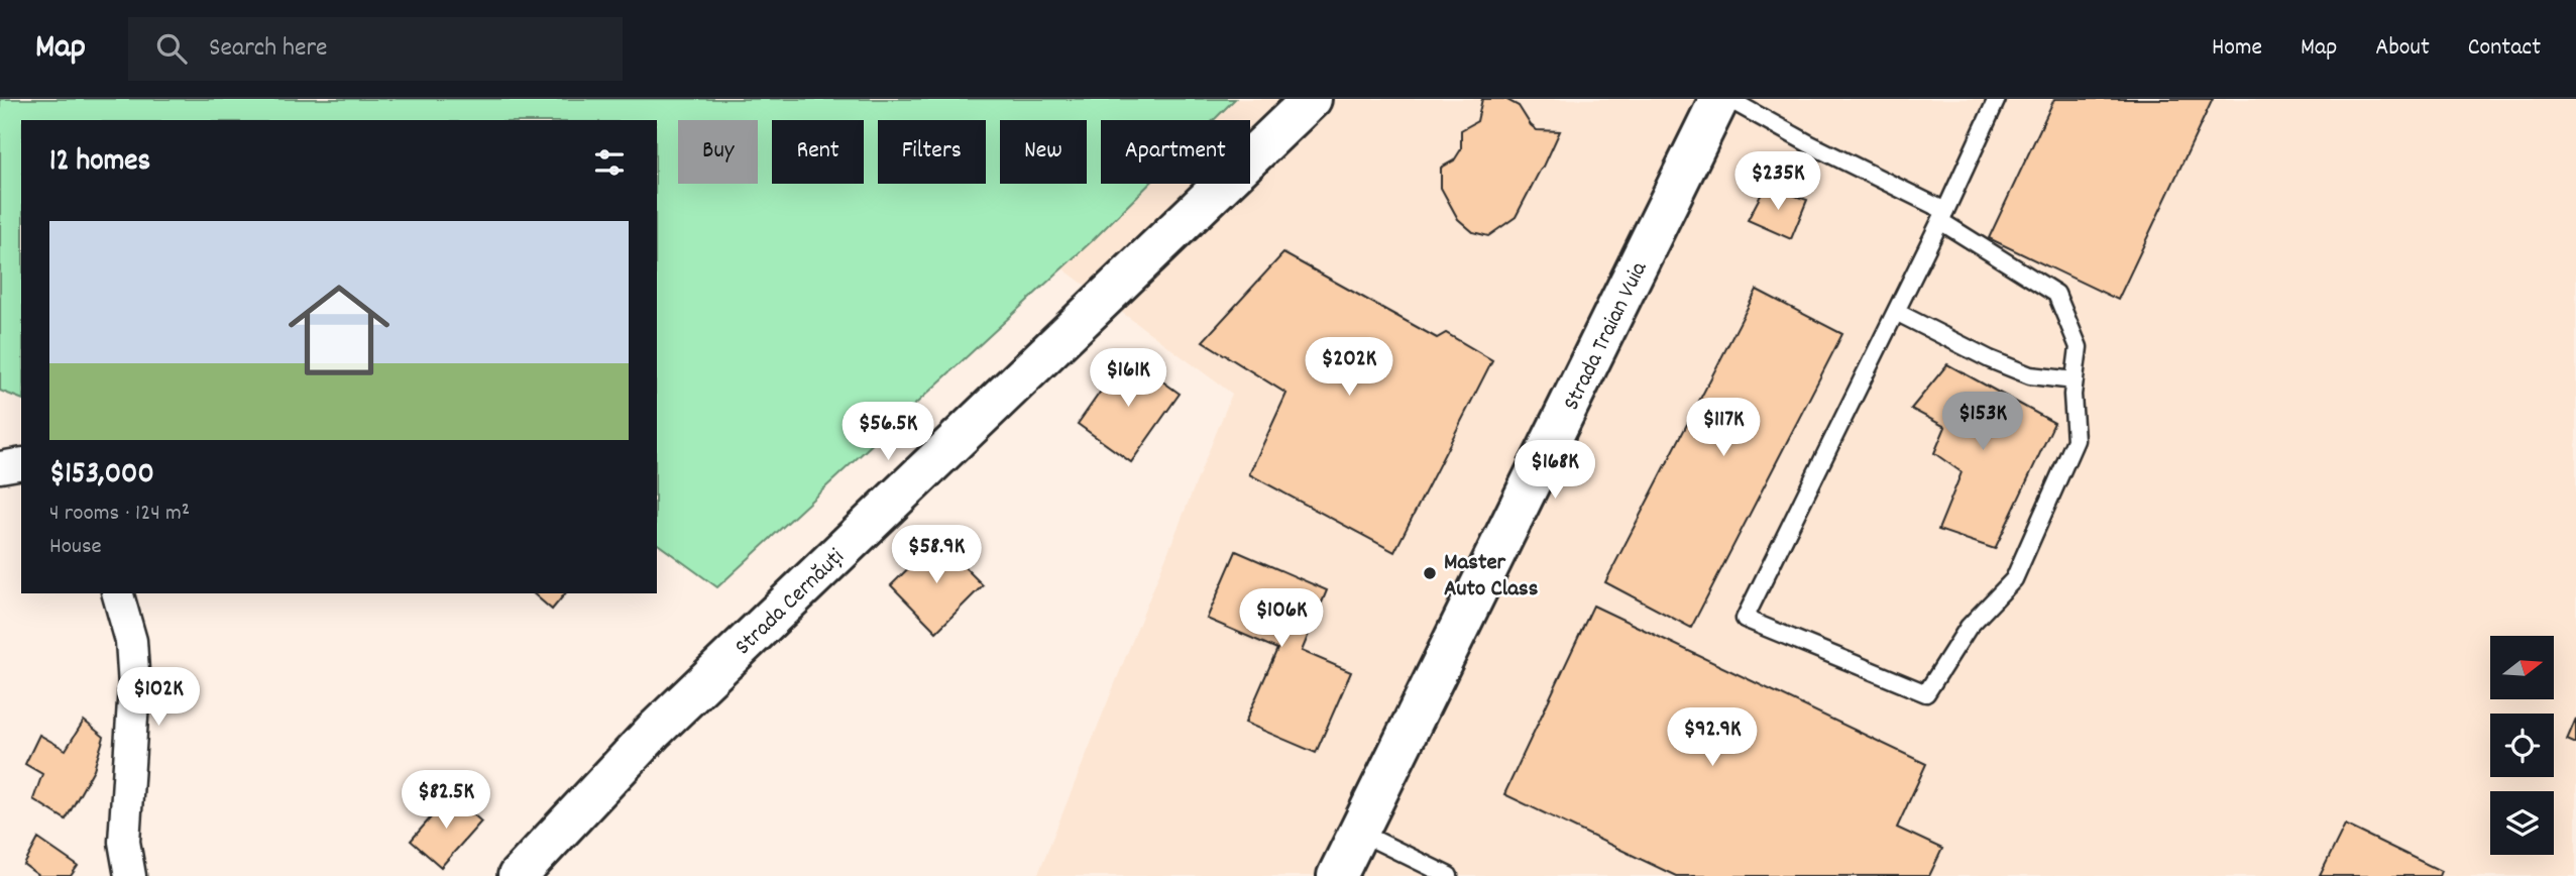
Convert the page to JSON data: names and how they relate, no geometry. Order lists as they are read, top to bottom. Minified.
{"streets":{"street":["Strada Traian Vuia","Strada Cernăuți"]},"places":["Master Auto Class"],"north":"right","page":{"header":"Map","search":"Search here","nav":["Home","Map","About","Contact"],"chip":["Buy","Rent","Filters","New","Apartment"],"heading":"12 homes","price":["$235K","$202K","$161K","$153K","$117K","$56.5K","$168K","$58.9K","$106K","$102K","$92.9K","$82.5K"],"list":[{"name":"$153,000","note":"4 rooms · 124 m² · House"}]}}
